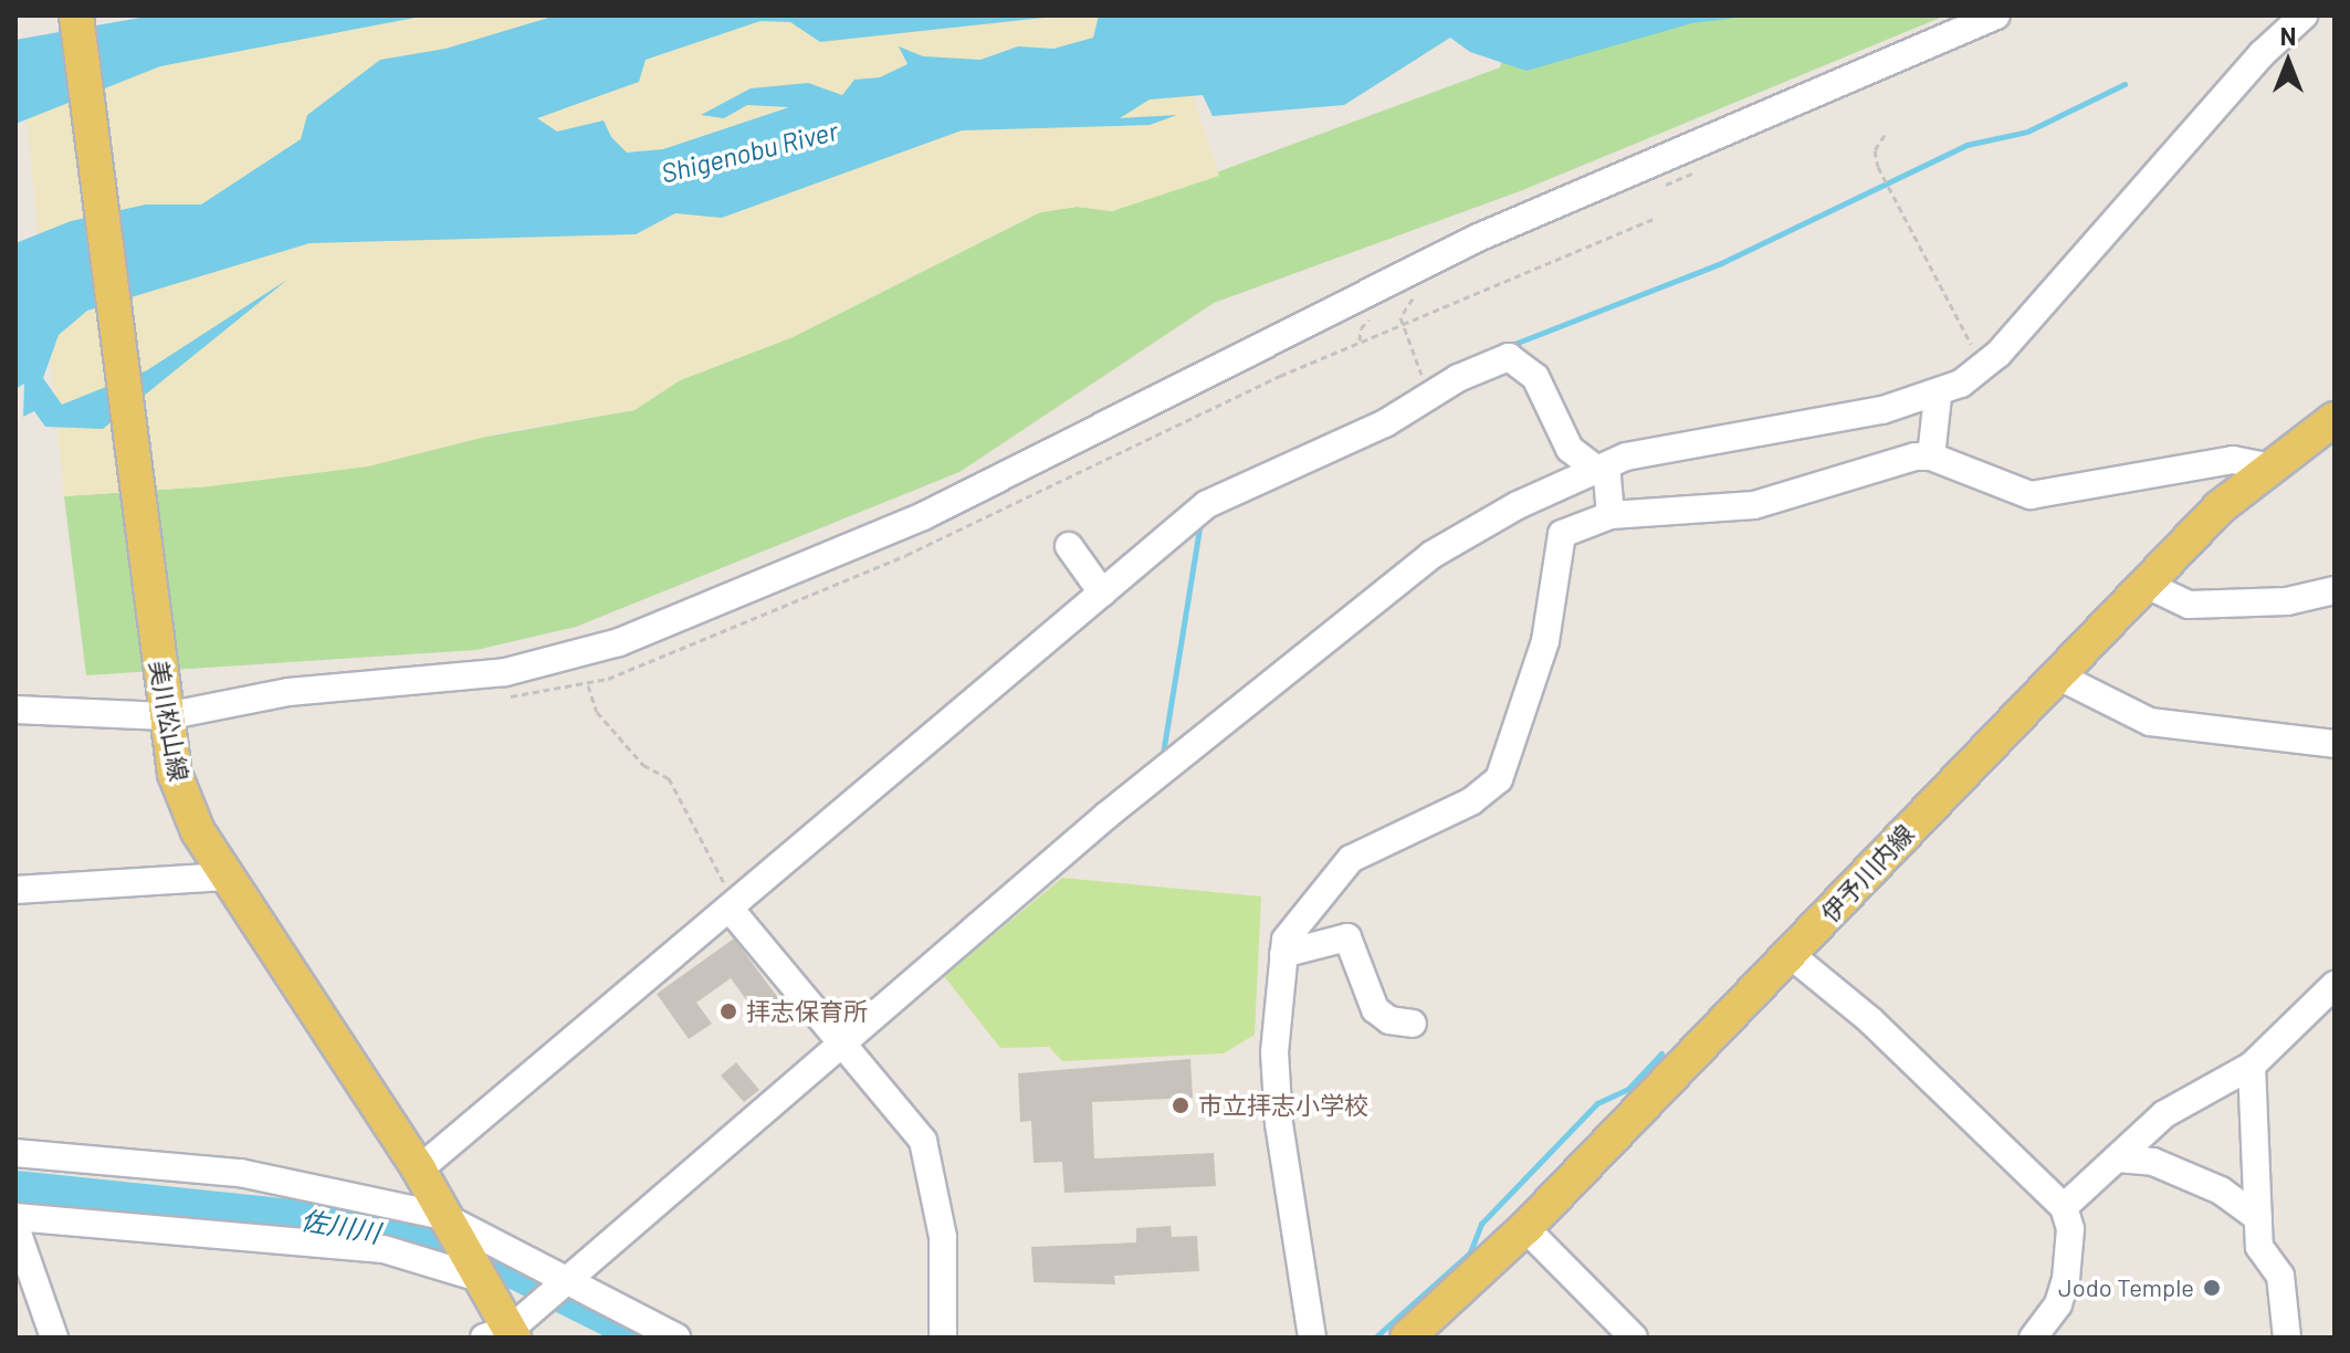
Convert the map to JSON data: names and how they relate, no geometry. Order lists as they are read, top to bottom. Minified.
{"streets":{"main road":["美川松山線","伊予川内線"]},"water":["Shigenobu River","佐川川"],"places":["拝志保育所","市立拝志小学校","Jodo Temple"],"north":"top"}
